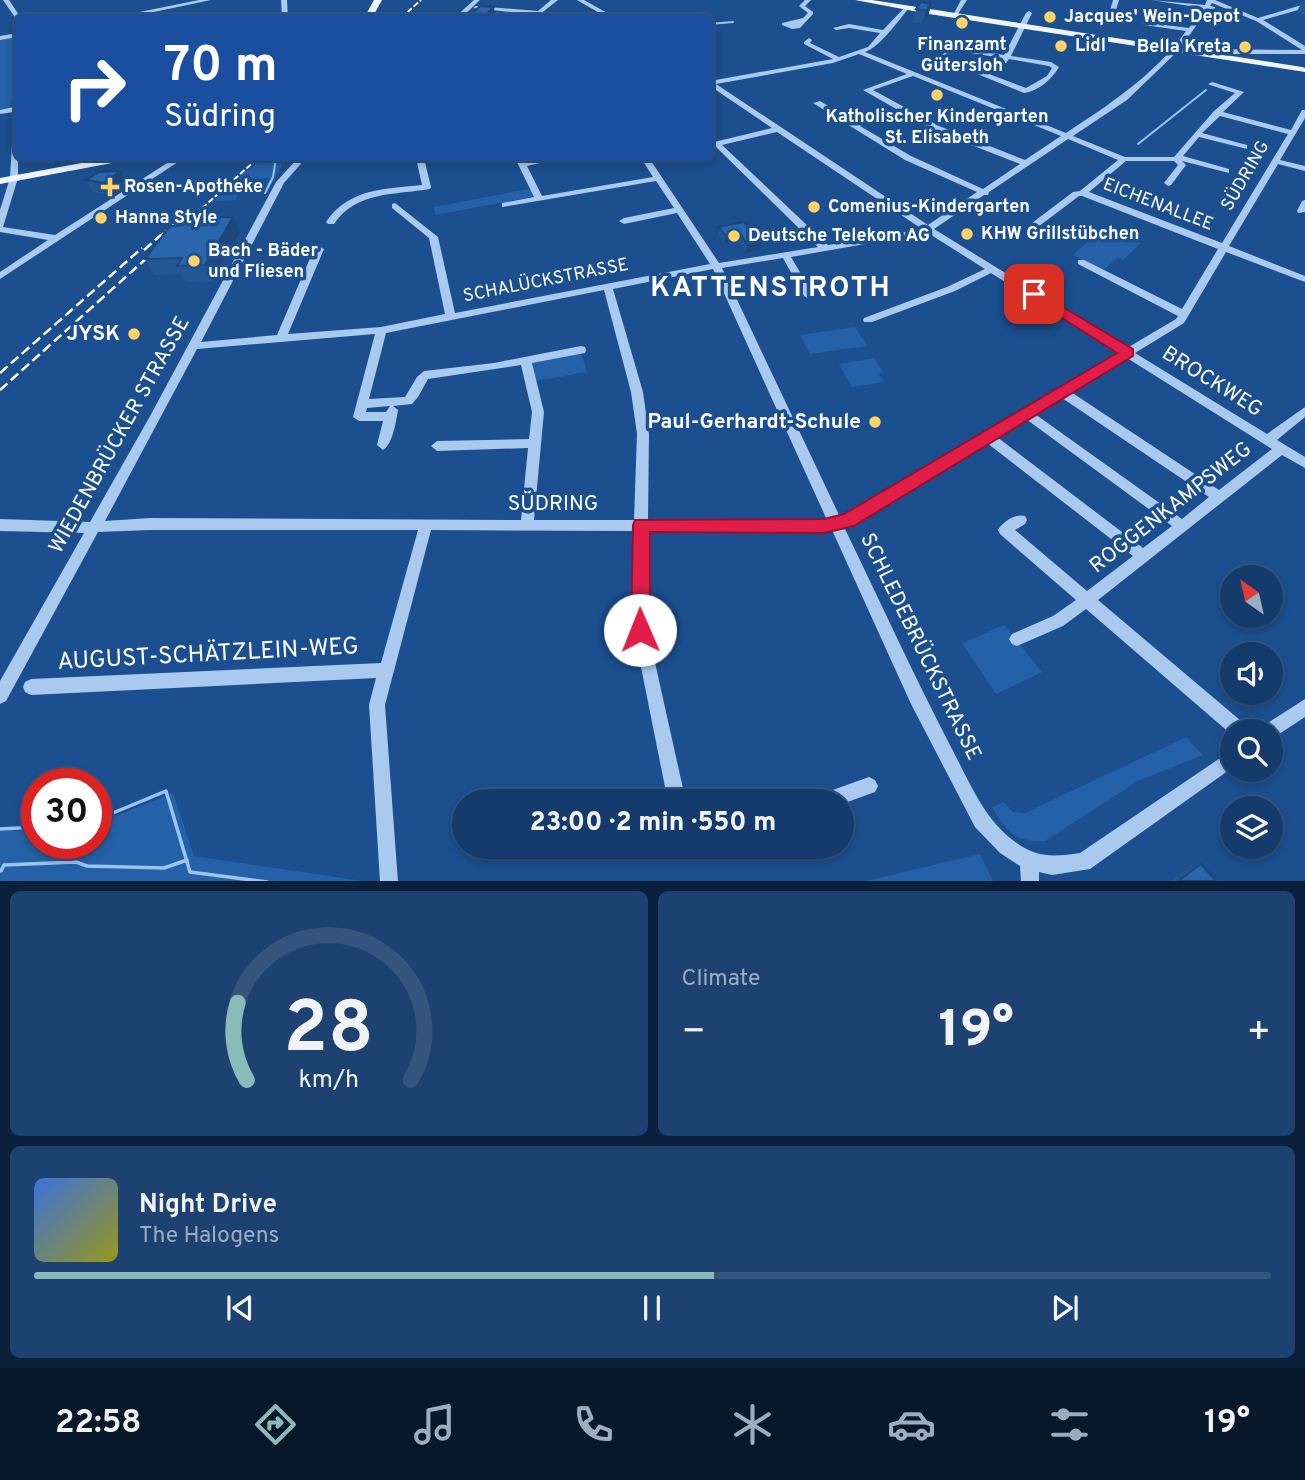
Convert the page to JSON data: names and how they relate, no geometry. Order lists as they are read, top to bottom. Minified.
{"streets":{"street":["SÜDRING","EICHENALLEE","SCHALÜCKSTRASSE","BROCKWEG","WIEDENBRÜCKER STRASSE","ROGGENKAMPSWEG","SCHLEDEBRÜCKSTRASSE","AUGUST-SCHÄTZLEIN-WEG"]},"crossings":[["SÜDRING","EICHENALLEE"],["SÜDRING","BROCKWEG"],["SÜDRING","WIEDENBRÜCKER STRASSE"],["SÜDRING","SCHLEDEBRÜCKSTRASSE"],["EICHENALLEE","SCHALÜCKSTRASSE"],["SCHALÜCKSTRASSE","BROCKWEG"],["SCHALÜCKSTRASSE","WIEDENBRÜCKER STRASSE"],["SCHALÜCKSTRASSE","SCHLEDEBRÜCKSTRASSE"],["BROCKWEG","ROGGENKAMPSWEG"]],"districts":["KATTENSTROTH"],"places":{"other":["Jacques' Wein-Depot","Finanzamt Gütersloh","Lidl","Bella Kreta","Katholischer Kindergarten St. Elisabeth","Comenius-Kindergarten","Hanna Style","KHW Grillstübchen","Deutsche Telekom AG","Bach - Bäder und Fliesen","JYSK","Paul-Gerhardt-Schule"],"health":["Rosen-Apotheke"]},"north":"top left","page":{"turn":["70 m","Südring"],"limit":"30","trip":"23:00 · 2 min · 550 m","tile":"Climate","heat":["−","19°","+"],"song":["Night Drive","The Halogens"],"tabs":["22:58","19°"],"gauge":["28","km/h"]}}
